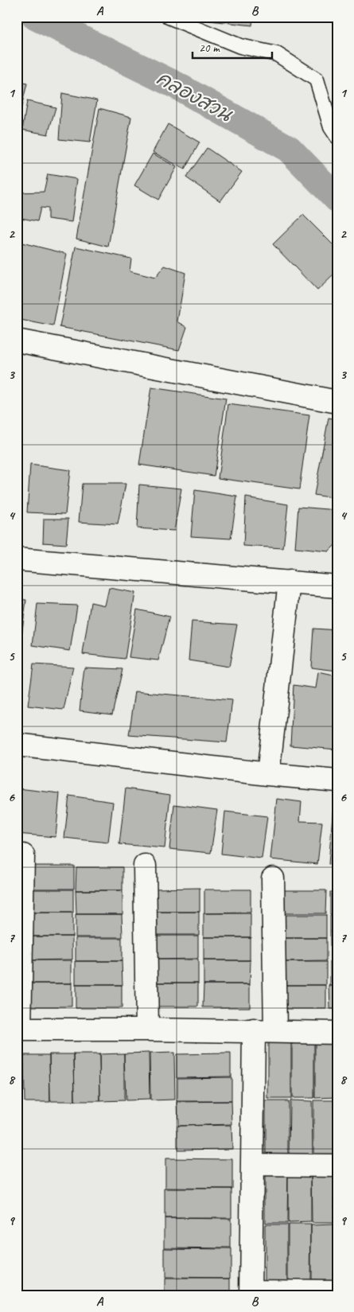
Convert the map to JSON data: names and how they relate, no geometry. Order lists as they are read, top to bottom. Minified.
{"water":["คลองสวน"],"scale_bar":"20 m","grid":{"columns":["A","B"],"rows":["1","2","3","4","5","6","7","8","9"]}}
